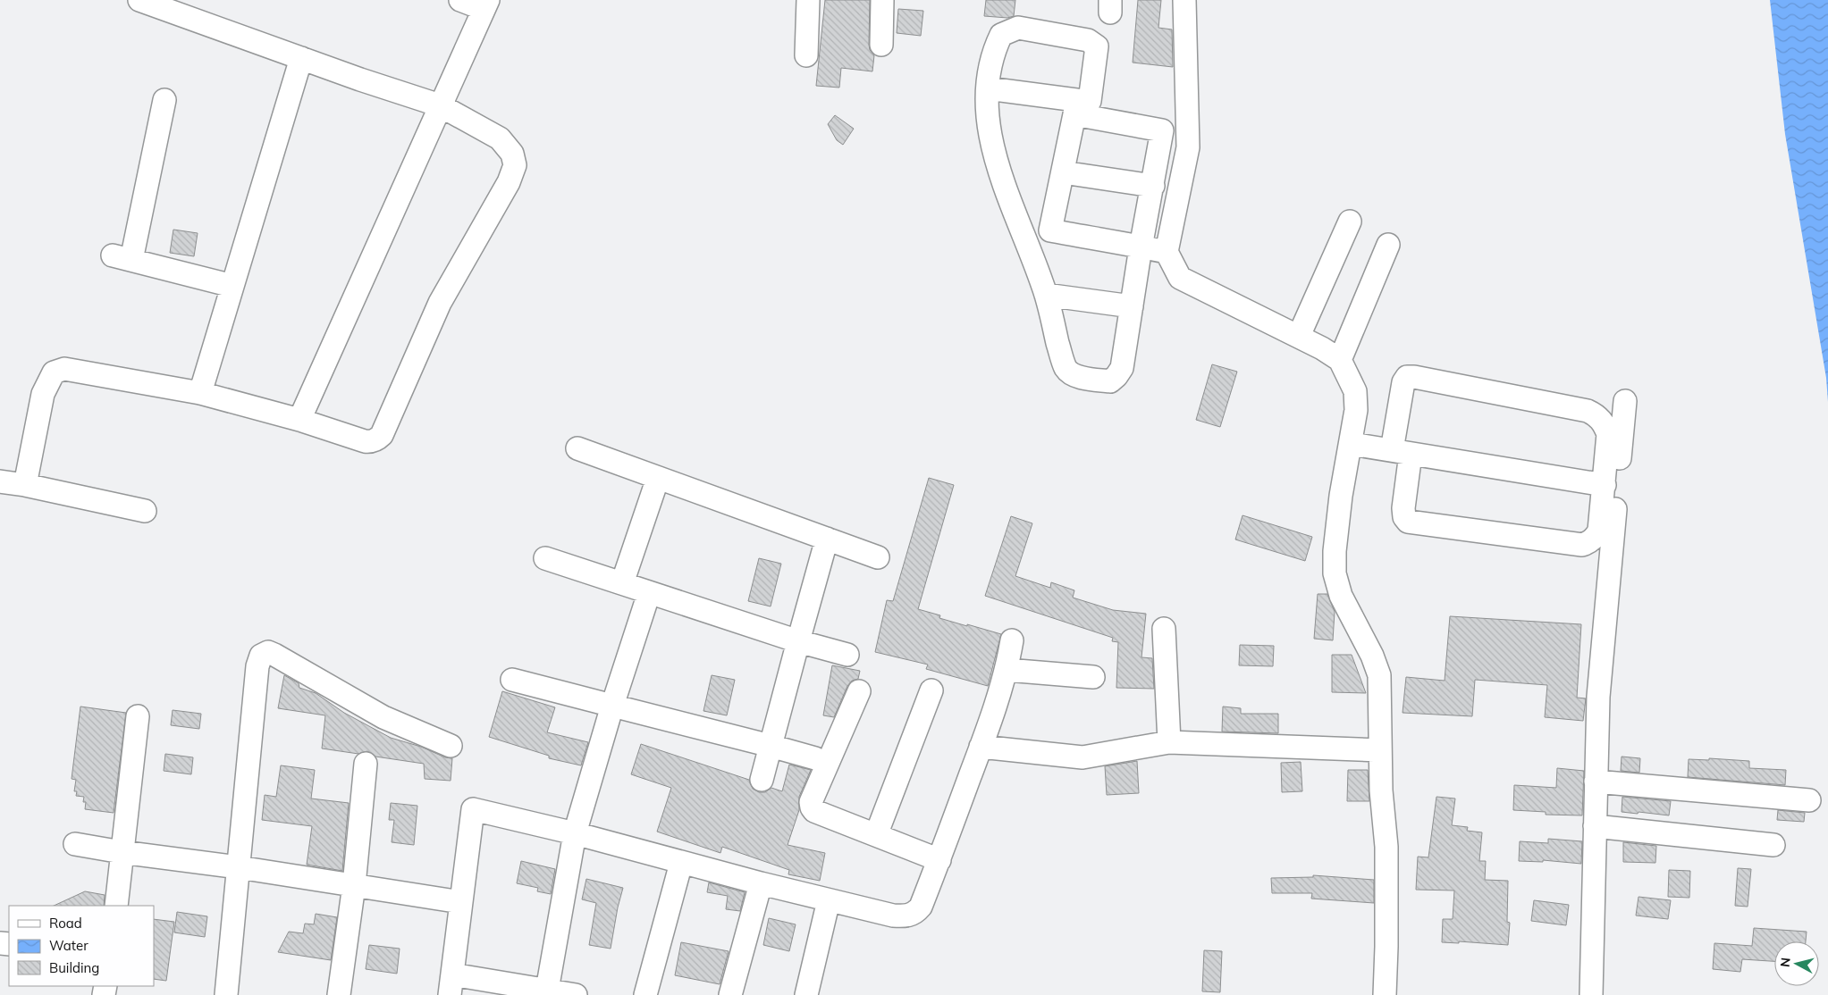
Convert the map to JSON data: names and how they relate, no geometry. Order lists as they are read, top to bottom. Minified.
{"legend":["Road","Water","Building"],"north":"left"}
